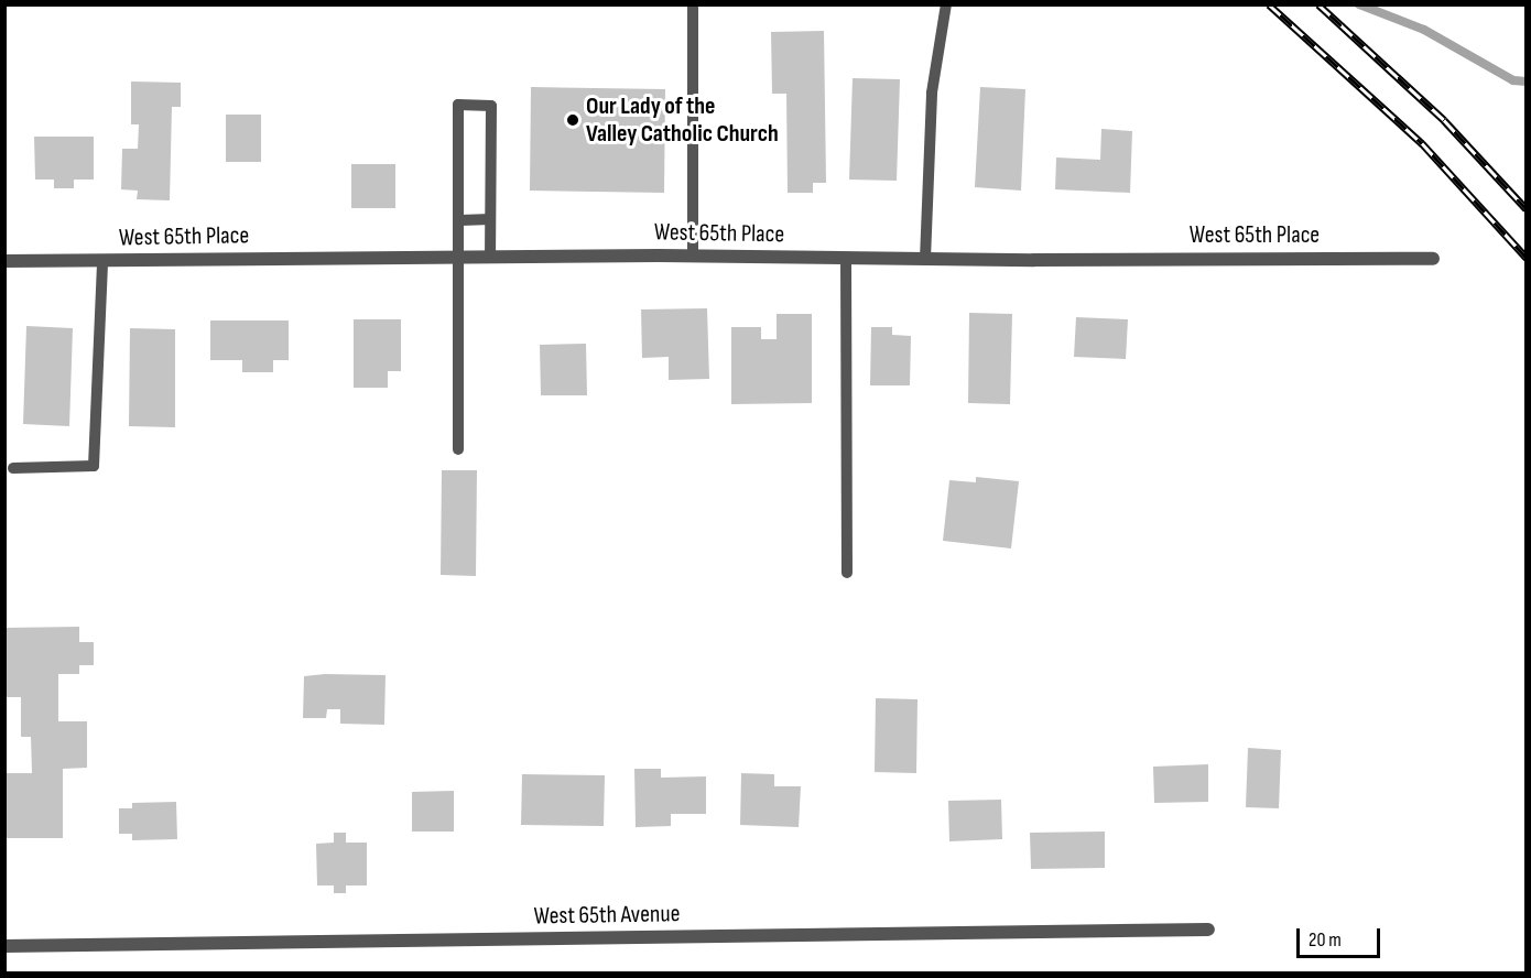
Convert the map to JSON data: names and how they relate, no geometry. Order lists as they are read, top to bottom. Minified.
{"streets":{"street":["West 65th Place","West 65th Avenue"]},"places":["Our Lady of the Valley Catholic Church"],"scale_bar":"20 m"}
